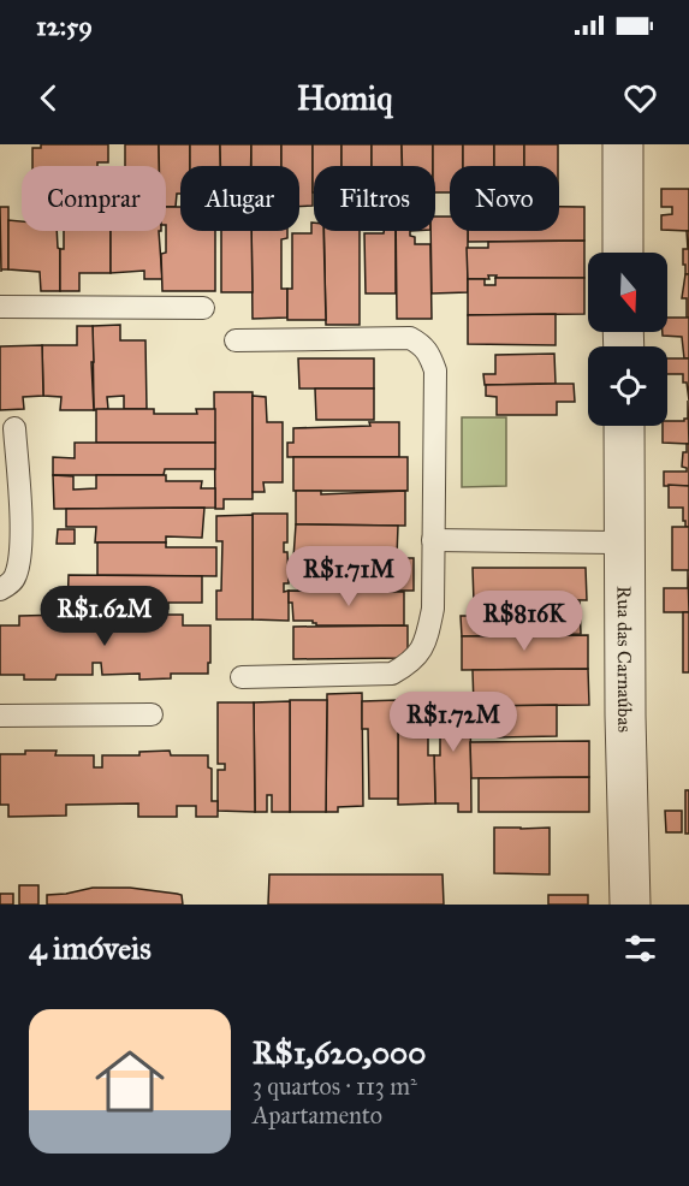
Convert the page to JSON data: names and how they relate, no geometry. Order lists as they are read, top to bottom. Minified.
{"streets":{"street":["Rua das Carnaúbas"]},"north":"bottom","page":{"status":"12:59","header":"Homiq","chip":["Comprar","Alugar","Filtros","Novo"],"price":["R$1.71M","R$1.62M","R$816K","R$1.72M"],"heading":"4 imóveis","list":[{"name":"R$1,620,000","note":"3 quartos · 113 m² · Apartamento"}]}}
